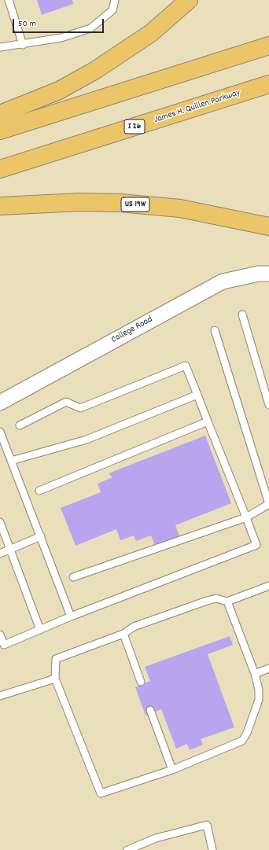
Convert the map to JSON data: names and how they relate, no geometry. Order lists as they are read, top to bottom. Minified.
{"streets":{"highway":["James H. Quillen Parkway","I 26","US 19W"],"street":["College Road"]},"scale_bar":"50 m"}
